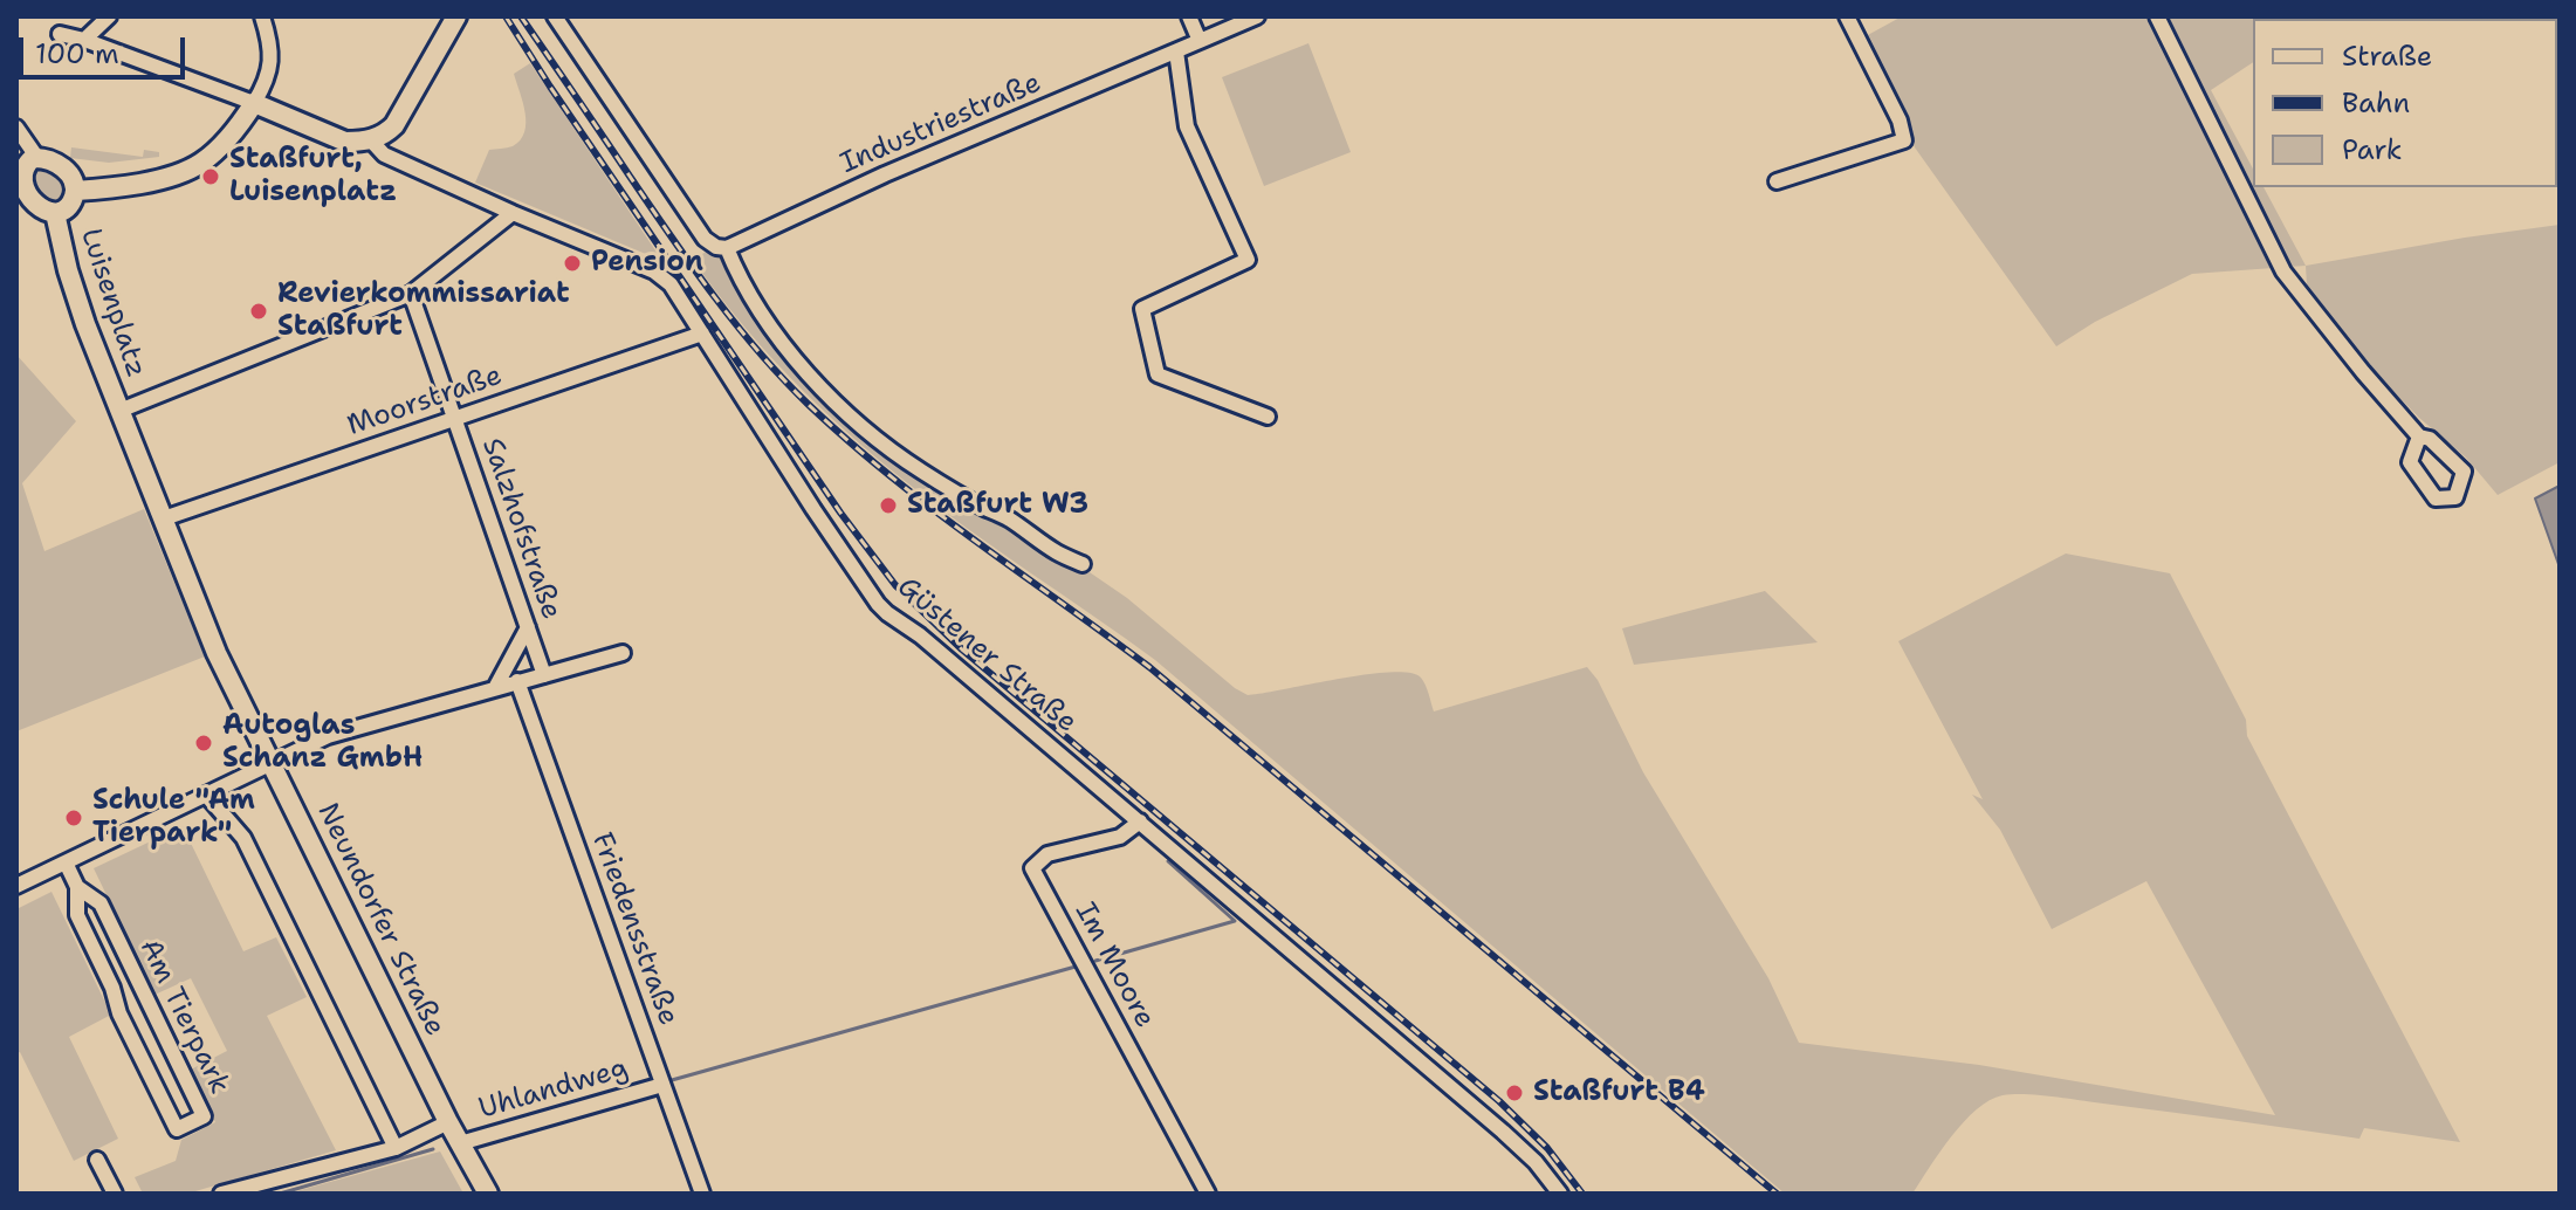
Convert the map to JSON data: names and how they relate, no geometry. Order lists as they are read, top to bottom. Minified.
{"streets":{"main road":["Luisenplatz","Güstener Straße","Neundorfer Straße"],"street":["Industriestraße","Moorstraße","Salzhofstraße","Friedensstraße","Im Moore","Am Tierpark","Uhlandweg"]},"crossings":[["Luisenplatz","Neundorfer Straße"],["Moorstraße","Salzhofstraße"],["Moorstraße","Güstener Straße"],["Moorstraße","Neundorfer Straße"],["Güstener Straße","Im Moore"],["Neundorfer Straße","Uhlandweg"],["Friedensstraße","Uhlandweg"]],"places":["Staßfurt, Luisenplatz","Pension","Revierkommissariat Staßfurt","Staßfurt W3","Autoglas Schanz GmbH","Schule \"Am Tierpark\"","Staßfurt B4"],"legend":["Straße","Bahn","Park"],"scale_bar":"100 m"}
